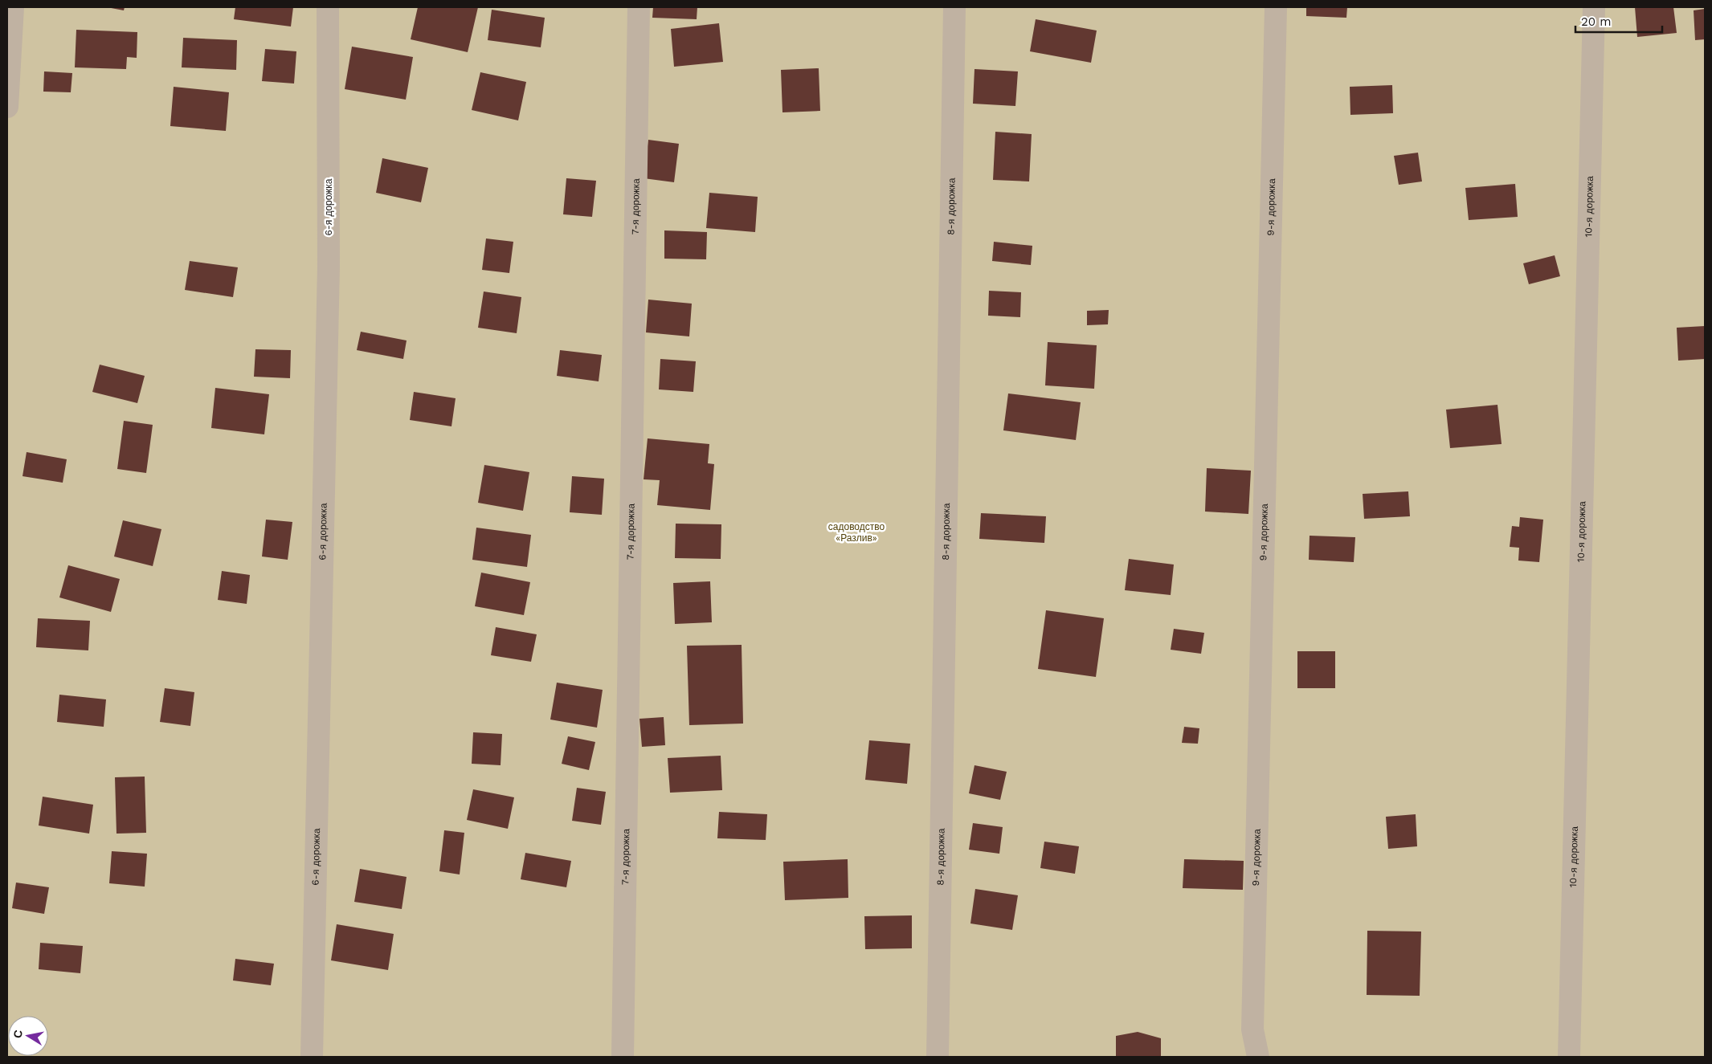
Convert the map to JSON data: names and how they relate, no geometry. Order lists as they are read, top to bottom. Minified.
{"streets":{"street":["6-я дорожка","7-я дорожка","8-я дорожка","9-я дорожка","10-я дорожка"]},"parks":["садоводство «Разлив»"],"scale_bar":"20 m","north":"left"}
